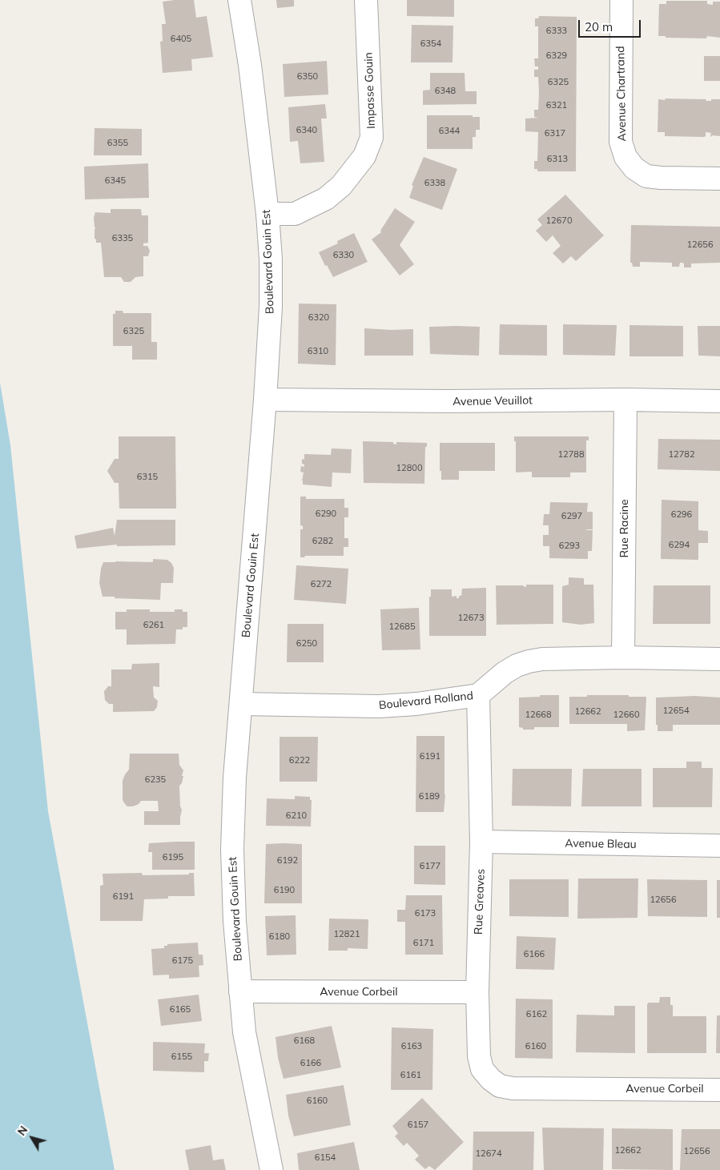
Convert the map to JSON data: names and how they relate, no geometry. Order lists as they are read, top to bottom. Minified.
{"streets":{"street":["Impasse Gouin","Avenue Chartrand","Boulevard Gouin Est","Avenue Veuillot","Rue Racine","Boulevard Rolland","Avenue Bleau","Rue Greaves","Avenue Corbeil"]},"crossings":[["Impasse Gouin","Boulevard Gouin Est"],["Boulevard Gouin Est","Avenue Veuillot"],["Boulevard Gouin Est","Boulevard Rolland"],["Boulevard Gouin Est","Avenue Corbeil"],["Avenue Veuillot","Rue Racine"],["Rue Racine","Boulevard Rolland"],["Boulevard Rolland","Rue Greaves"],["Avenue Bleau","Rue Greaves"],["Rue Greaves","Avenue Corbeil"]],"house_numbers":["6333","6405","6354","6329","6350","6325","6348","6321","6340","6344","6317","6355","6313","6345","6338","12670","6335","12656","6330","6320","6325","6310","12788","12782","12800","6315","6290","6296","6297","6282","6294","6293","6272","12673","6261","12685","6250","12654","12662","12668","12660","6191","6222","6235","6189","6210","6195","6192","6177","6190","6191","12656","6173","12821","6180","6171","6166","6175","6165","6162","6168","6163","6160","6155","6166","6161","6160","6157","12662","12656","12674","6154"],"scale_bar":"20 m","north":"top left"}
